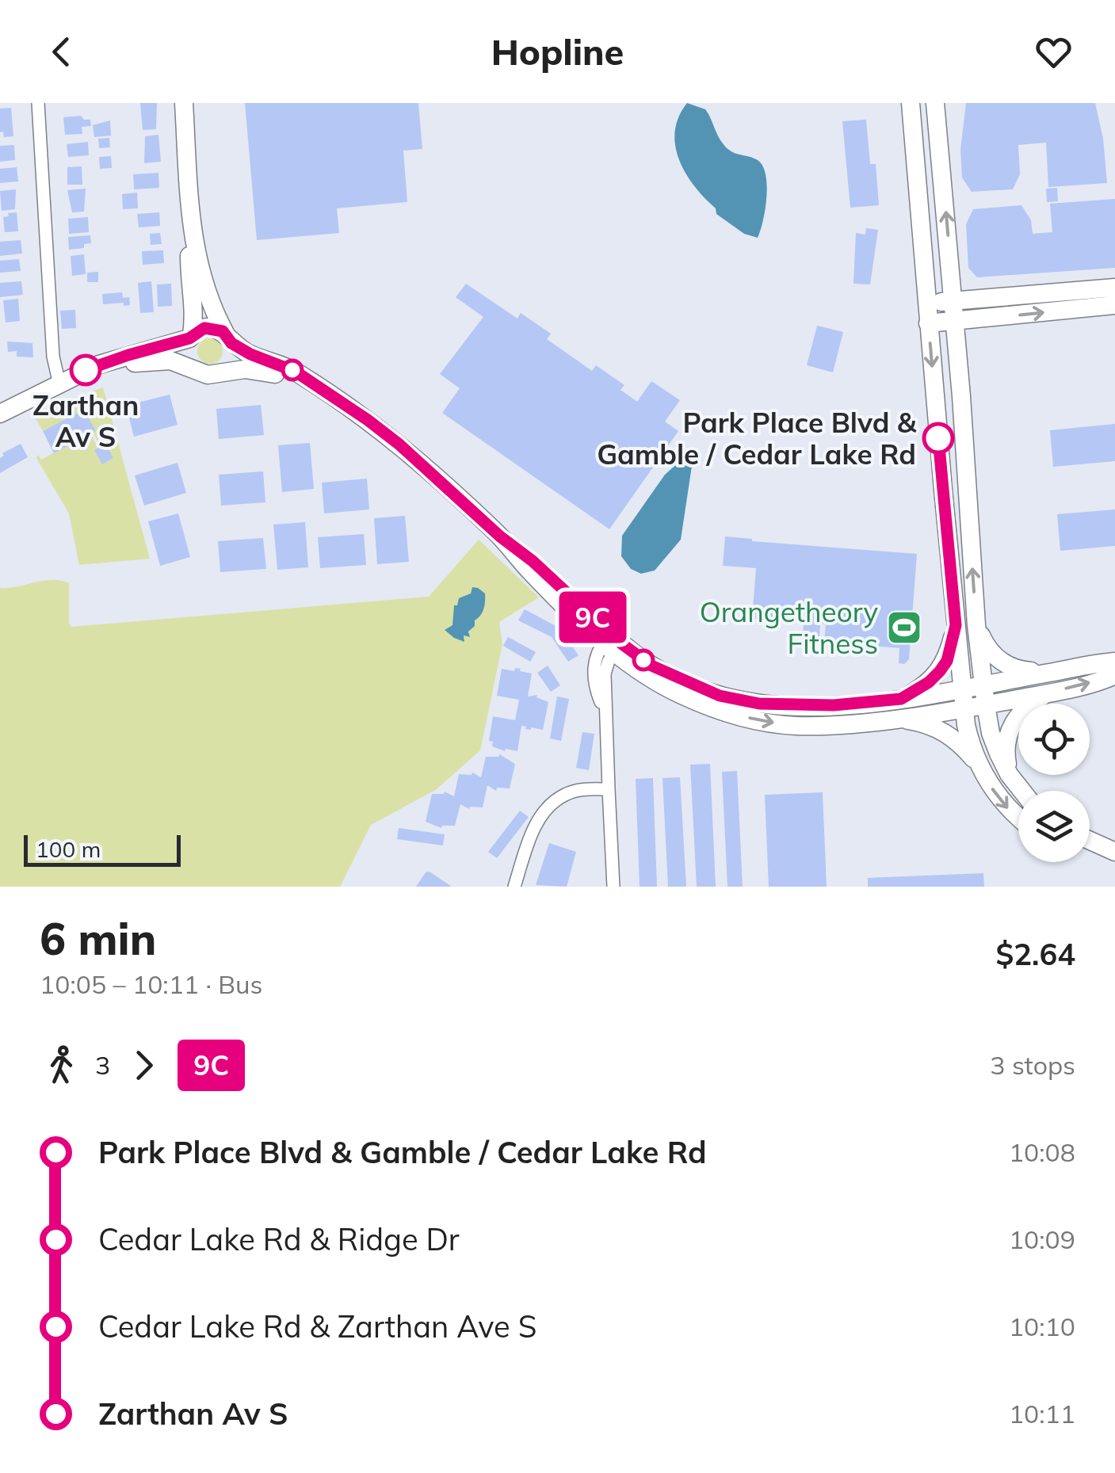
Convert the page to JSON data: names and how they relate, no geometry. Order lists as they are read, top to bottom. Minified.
{"places":{"other":["Zarthan Av S","Park Place Blvd & Gamble / Cedar Lake Rd"],"sports":["Orangetheory Fitness"]},"lines":["bus line 9C"],"scale_bar":"100 m","page":{"header":"Hopline","on_map":"9C","scale":"100 m","heading":["6 min","10:05 – 10:11 · Bus","$2.64"],"legs":["3","9C","3 stops"],"list":[{"name":"Park Place Blvd & Gamble / Cedar Lake Rd","value":"10:08"},{"name":"Cedar Lake Rd & Ridge Dr","value":"10:09"},{"name":"Cedar Lake Rd & Zarthan Ave S","value":"10:10"},{"name":"Zarthan Av S","value":"10:11"}]}}
